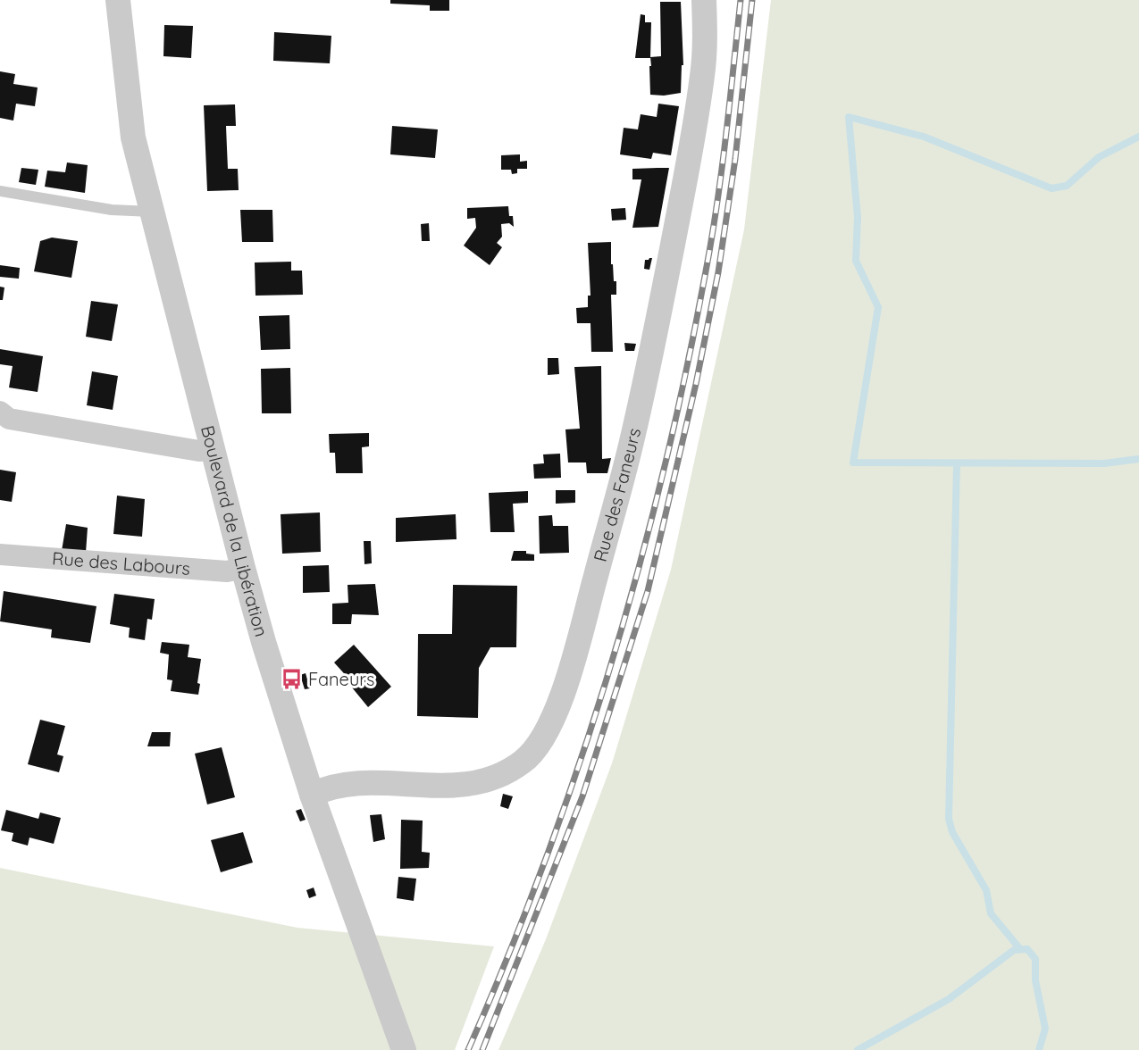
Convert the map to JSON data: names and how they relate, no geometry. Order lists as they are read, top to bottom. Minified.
{"streets":{"street":["Rue des Faneurs","Boulevard de la Libération","Rue des Labours"]},"crossings":[["Rue des Faneurs","Boulevard de la Libération"],["Boulevard de la Libération","Rue des Labours"]],"places":{"bus stop":["Faneurs"]}}
